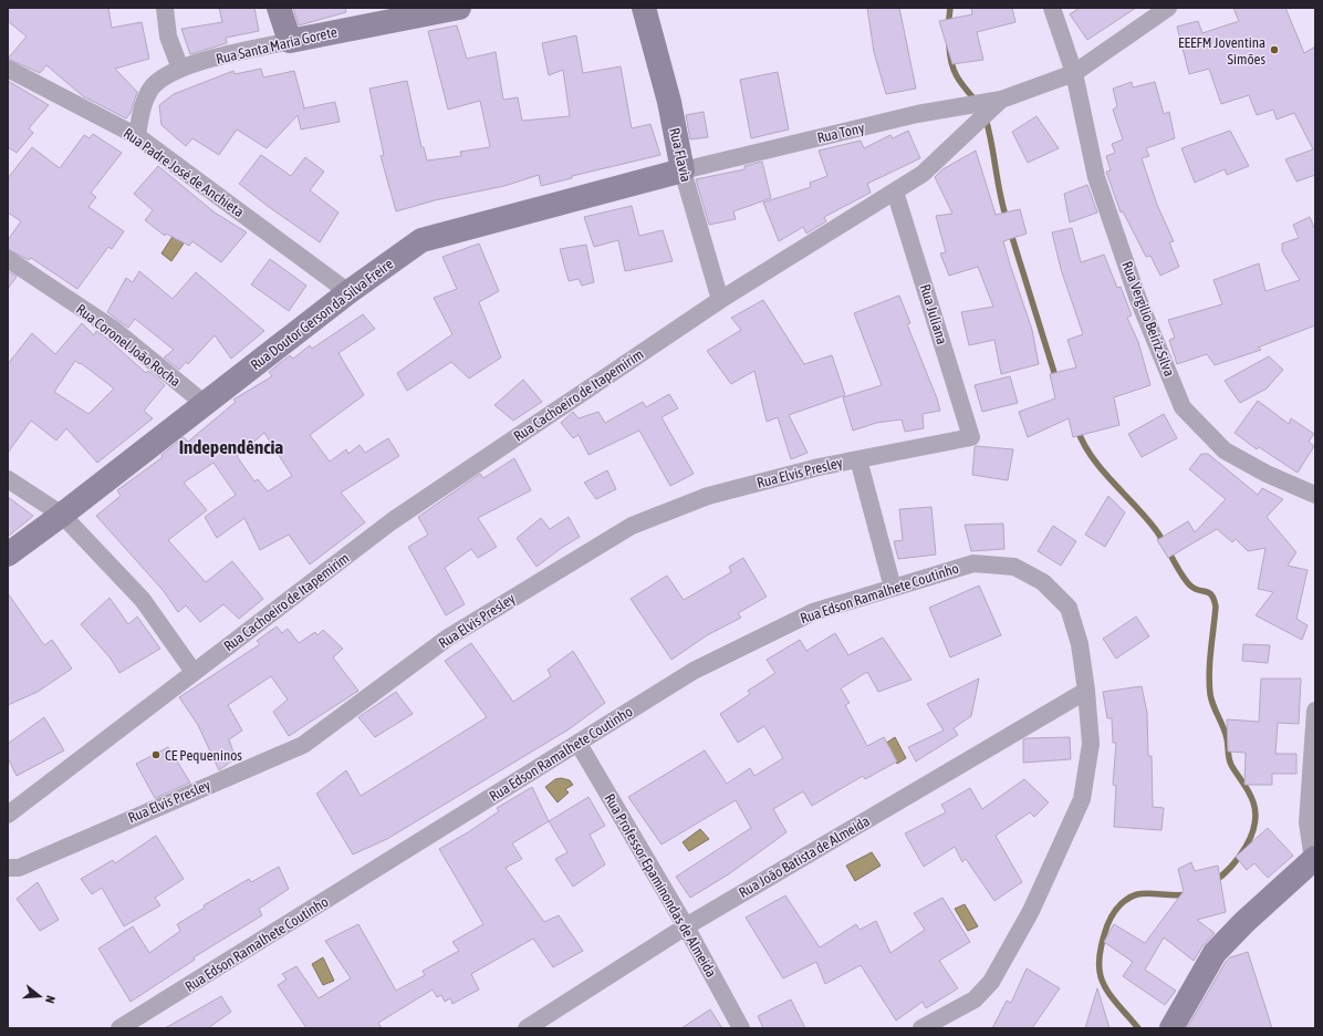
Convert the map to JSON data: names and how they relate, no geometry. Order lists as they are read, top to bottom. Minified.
{"streets":{"street":["Rua Santa Maria Gorete","Rua Tony","Rua Flavia","Rua Padre José de Anchieta","Rua Doutor Gerson da Silva Freire","Rua Juliana","Rua Vergilio Beiriz Silva","Rua Coronel João Rocha","Rua Cachoeiro de Itapemirim","Rua Elvis Presley","Rua Edson Ramalhete Coutinho","Rua João Batista de Almeida","Rua Professor Epaminondas de Almeida"]},"crossings":[["Rua Santa Maria Gorete","Rua Padre José de Anchieta"],["Rua Tony","Rua Flavia"],["Rua Tony","Rua Doutor Gerson da Silva Freire"],["Rua Tony","Rua Cachoeiro de Itapemirim"],["Rua Flavia","Rua Doutor Gerson da Silva Freire"],["Rua Flavia","Rua Cachoeiro de Itapemirim"],["Rua Padre José de Anchieta","Rua Doutor Gerson da Silva Freire"],["Rua Doutor Gerson da Silva Freire","Rua Coronel João Rocha"],["Rua Juliana","Rua Cachoeiro de Itapemirim"],["Rua Juliana","Rua Elvis Presley"],["Rua Vergilio Beiriz Silva","Rua Cachoeiro de Itapemirim"],["Rua Edson Ramalhete Coutinho","Rua João Batista de Almeida"],["Rua Edson Ramalhete Coutinho","Rua Professor Epaminondas de Almeida"],["Rua João Batista de Almeida","Rua Professor Epaminondas de Almeida"]],"districts":["Independência"],"places":["EEEFM Joventina Simões","CE Pequeninos"],"north":"right"}
